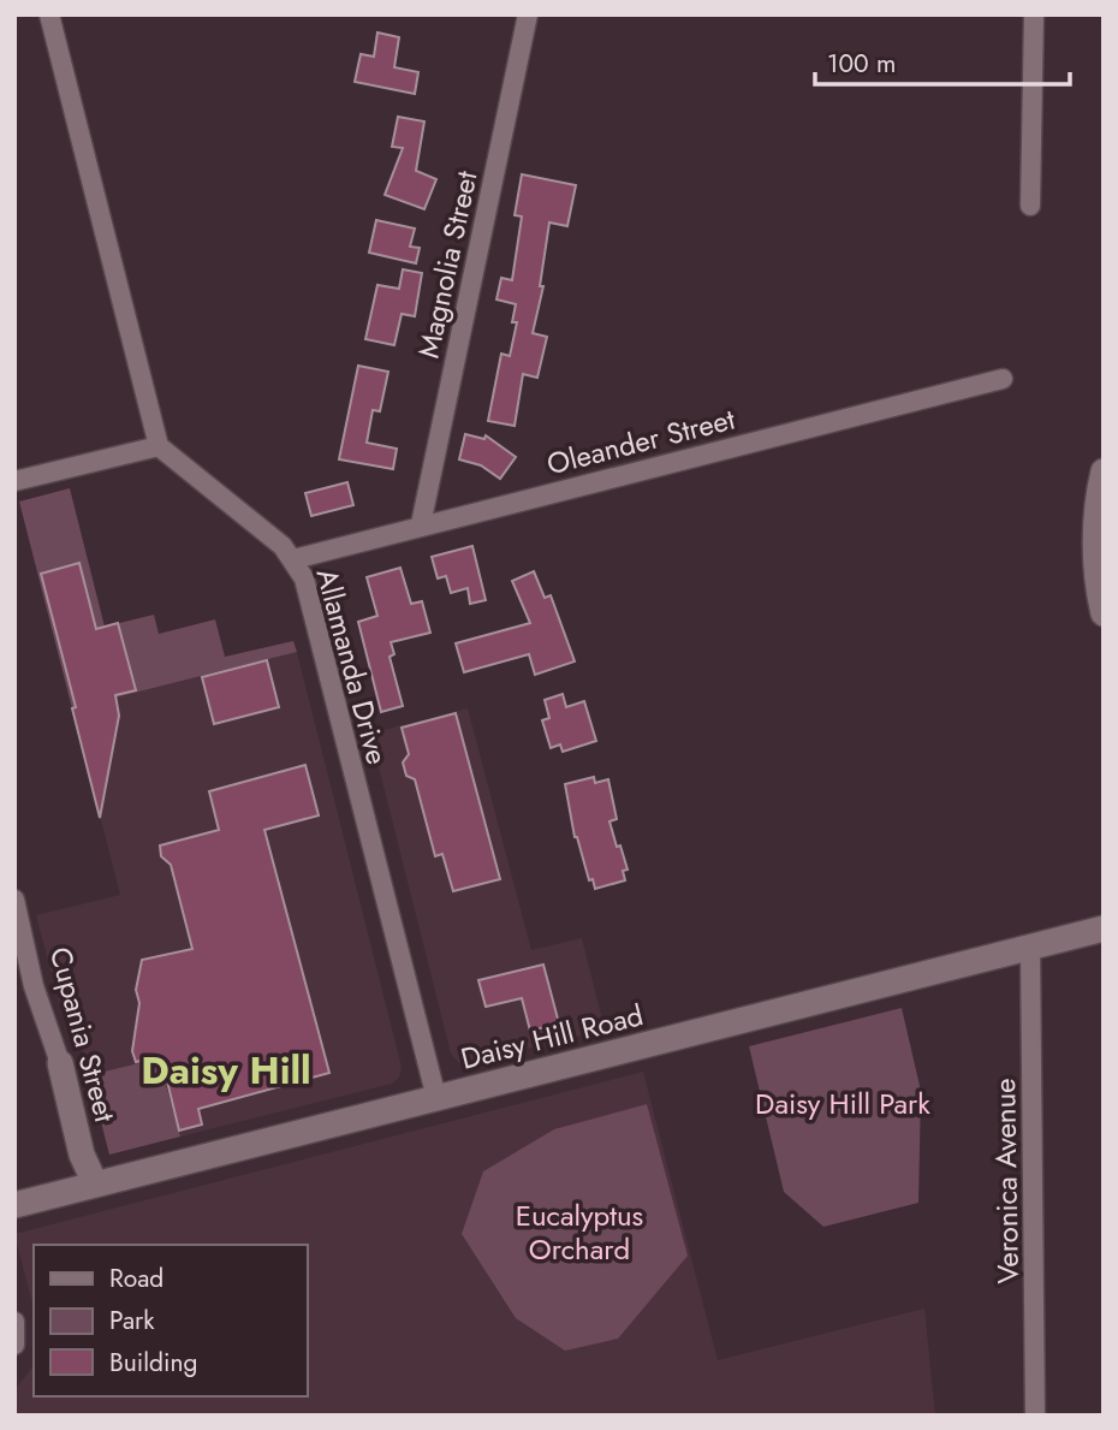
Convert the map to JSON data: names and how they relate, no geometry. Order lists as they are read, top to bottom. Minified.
{"streets":{"street":["Magnolia Street","Oleander Street","Allamanda Drive","Cupania Street","Daisy Hill Road","Veronica Avenue"]},"crossings":[["Magnolia Street","Oleander Street"],["Oleander Street","Allamanda Drive"],["Allamanda Drive","Daisy Hill Road"],["Cupania Street","Daisy Hill Road"],["Daisy Hill Road","Veronica Avenue"]],"districts":["Daisy Hill"],"parks":["Daisy Hill Park","Eucalyptus Orchard"],"legend":["Road","Park","Building"],"scale_bar":"100 m"}
